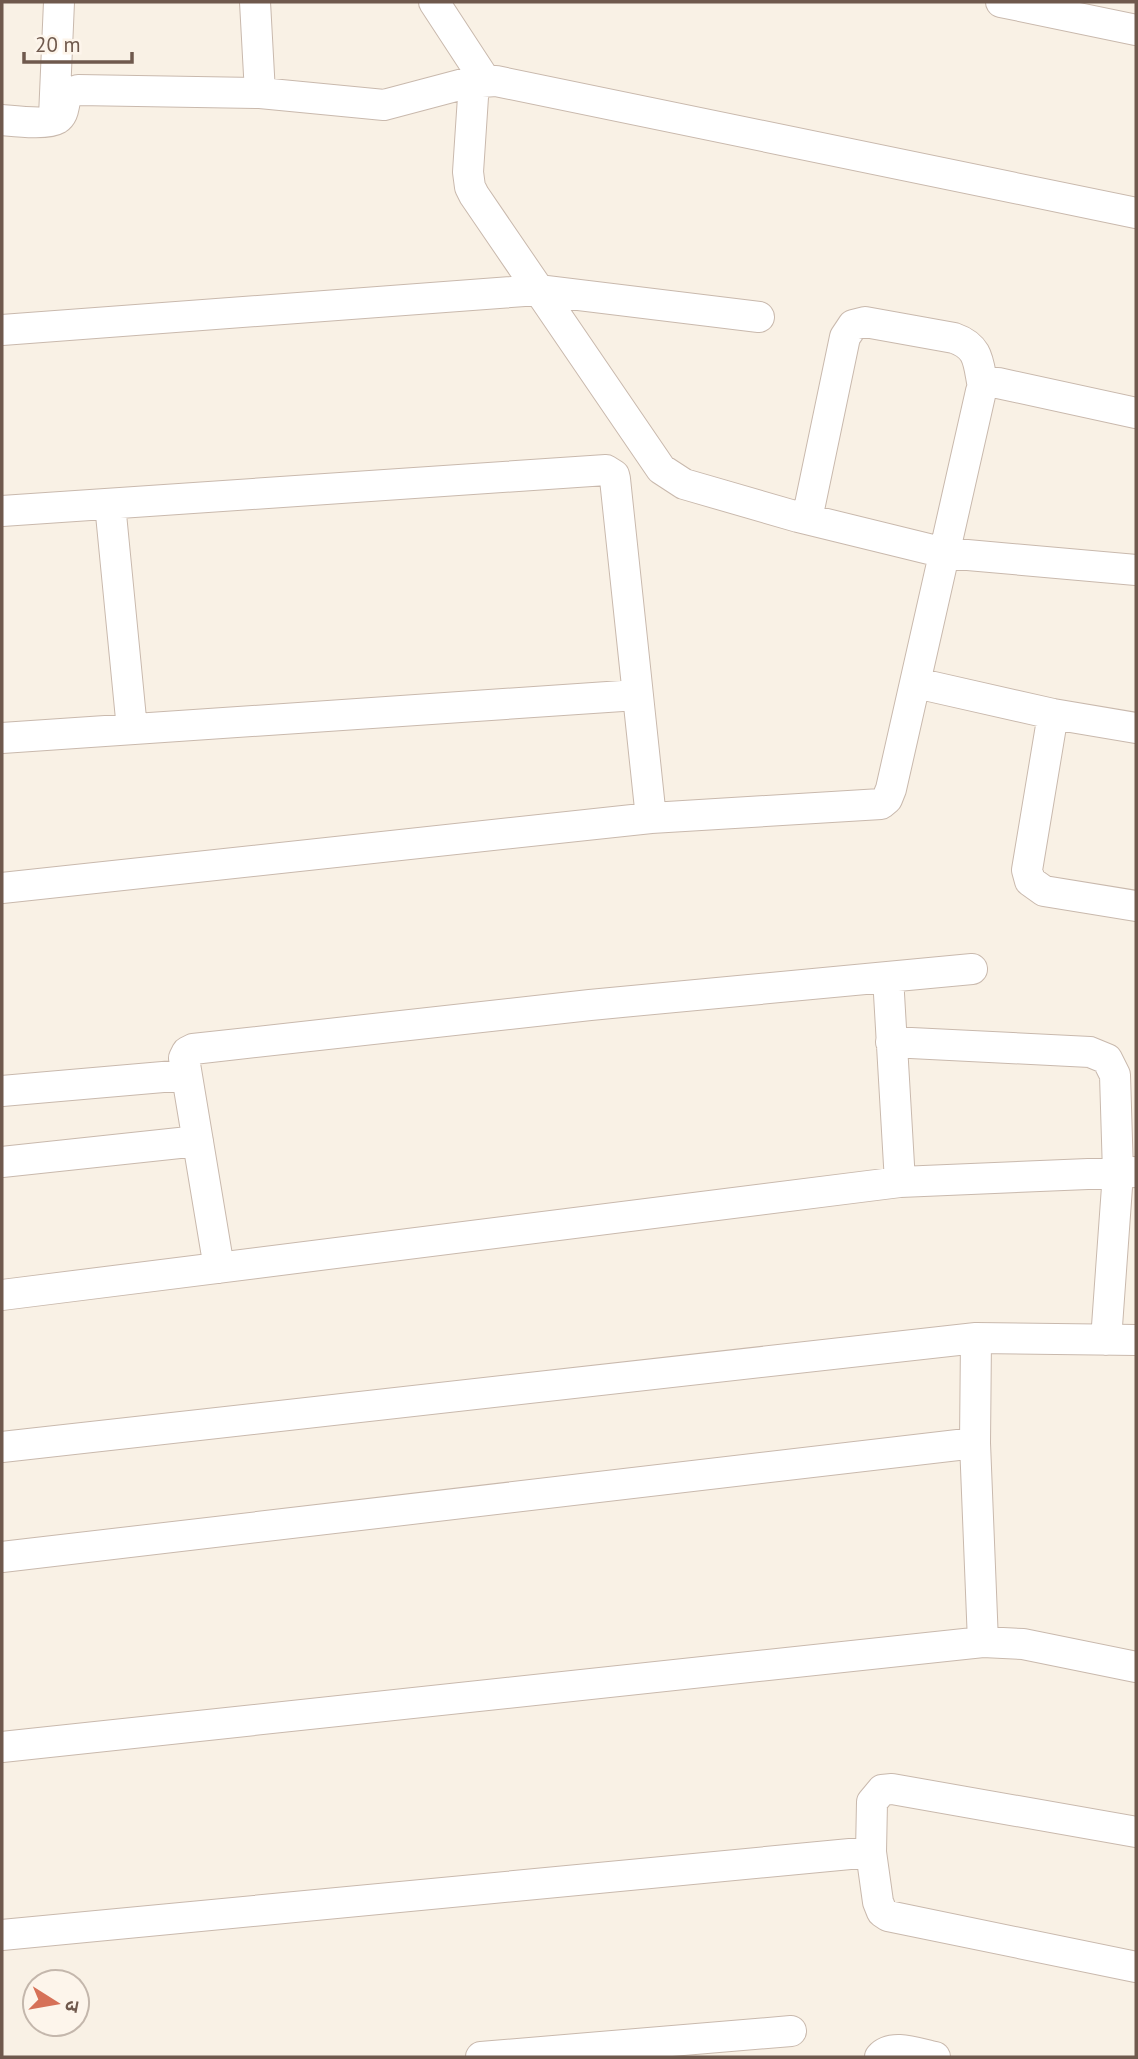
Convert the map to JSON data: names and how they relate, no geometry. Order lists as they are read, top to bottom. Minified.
{"scale_bar":"20 m","north":"right"}
